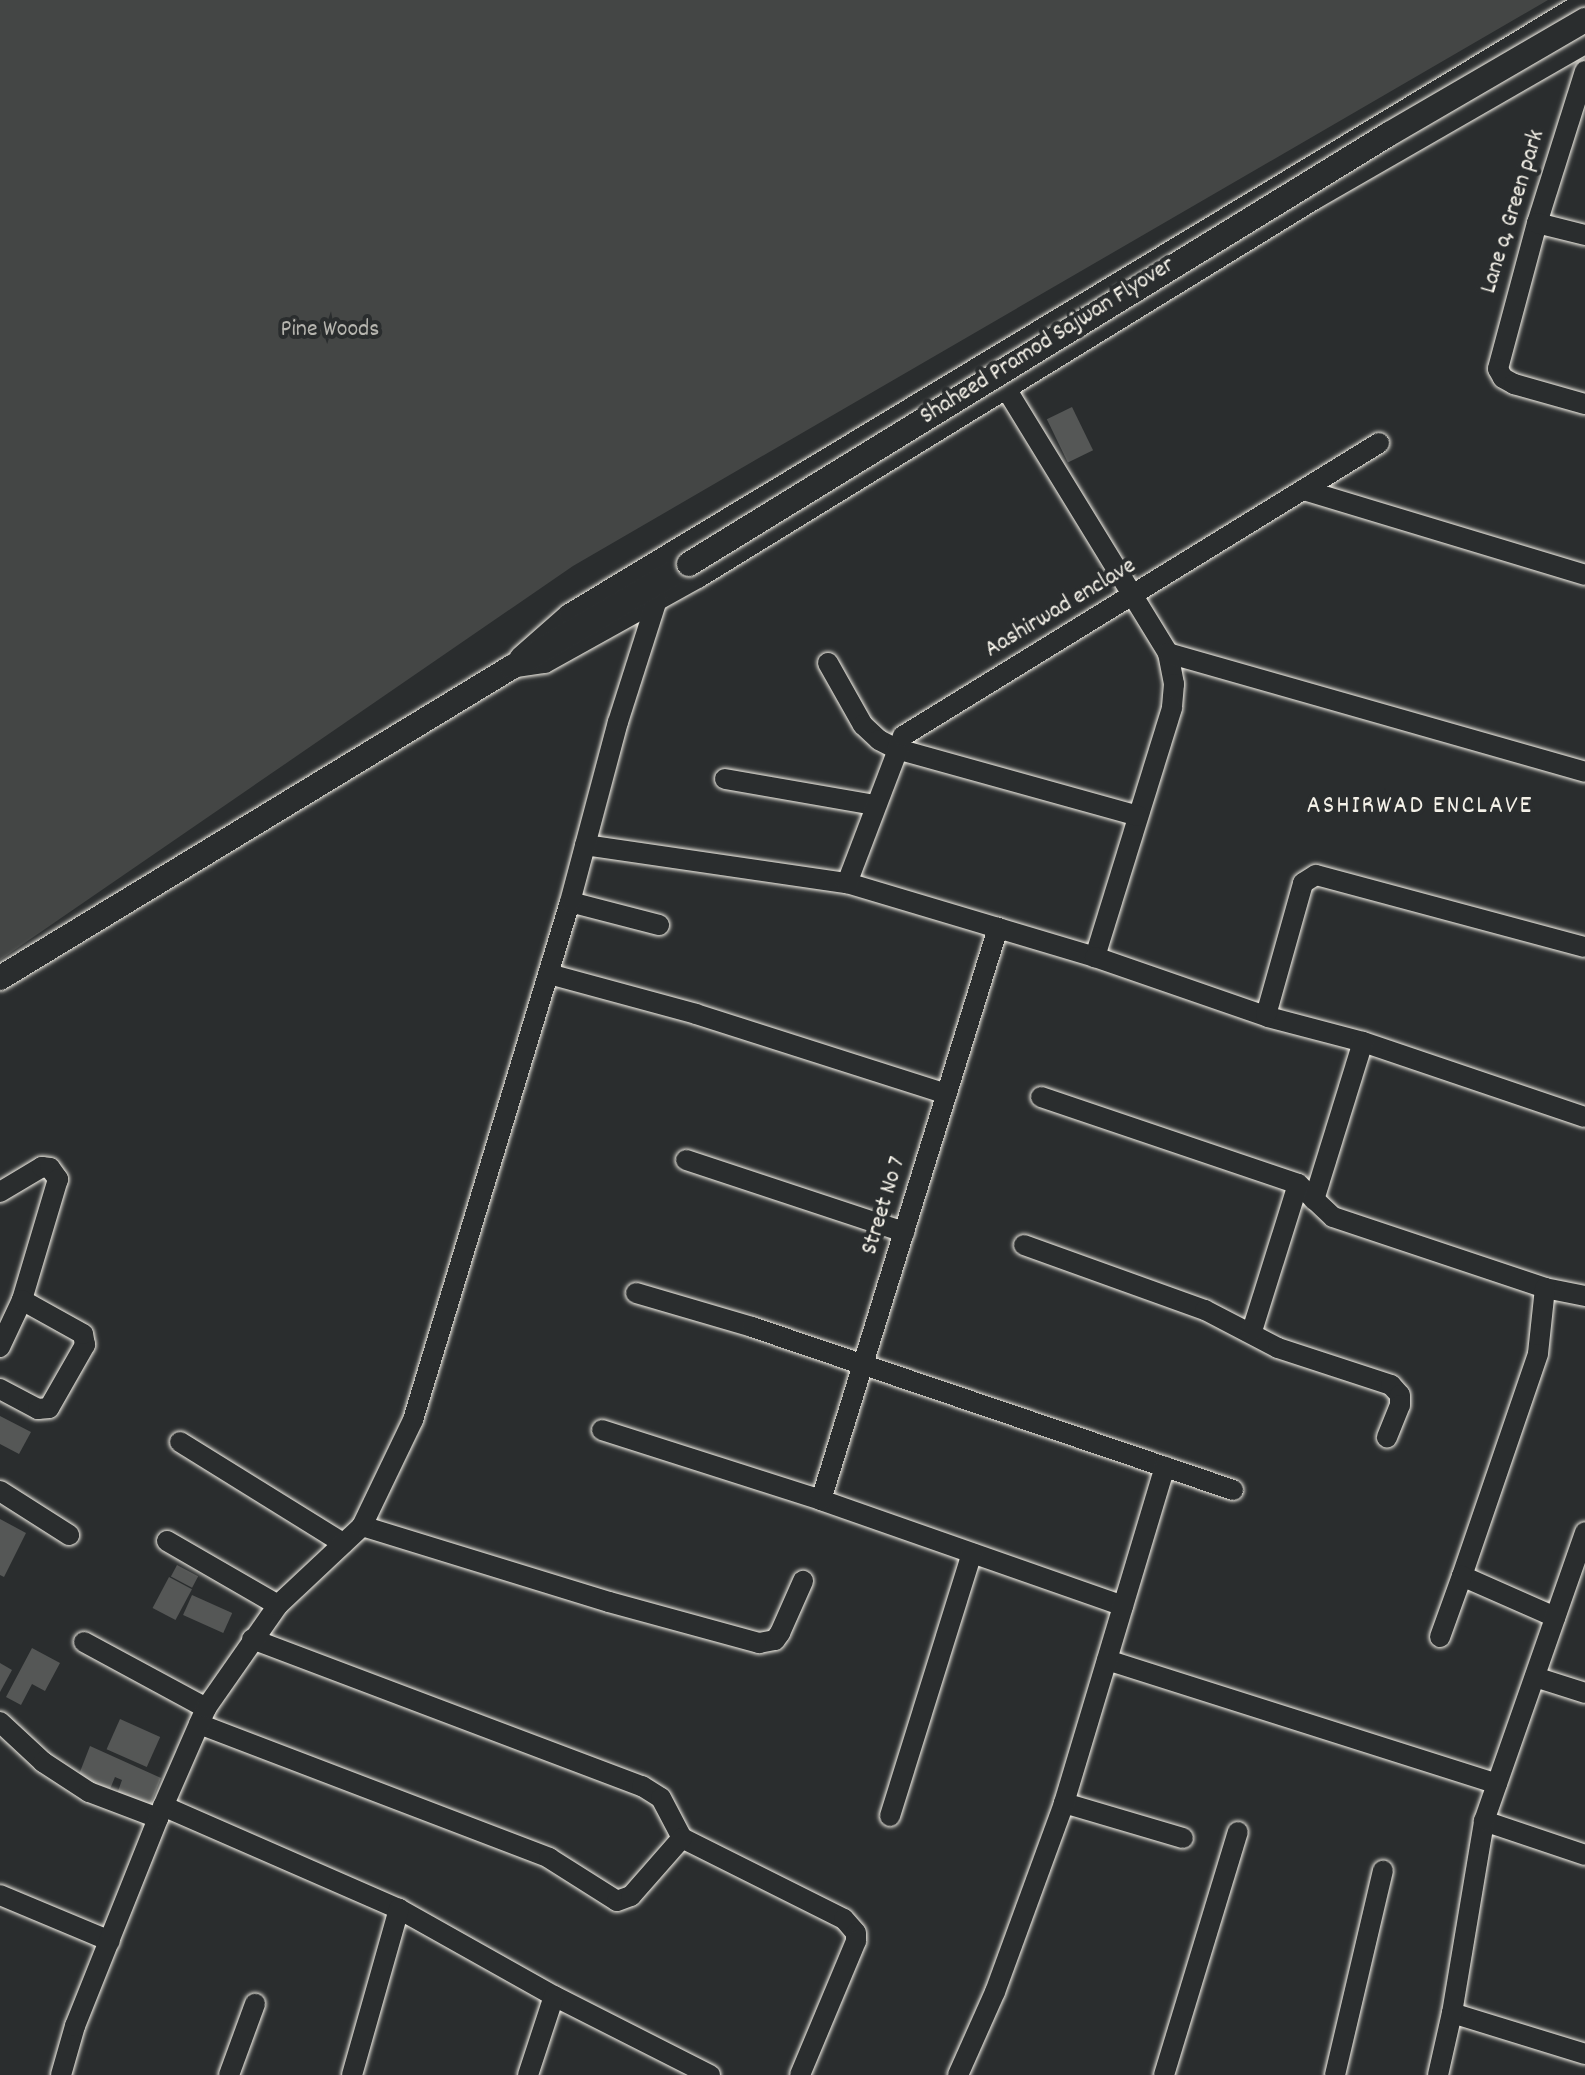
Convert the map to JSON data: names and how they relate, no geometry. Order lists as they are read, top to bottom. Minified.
{"streets":{"main road":["Shaheed Pramod Sajwan Flyover"],"street":["Lane a, Green park","Aashirwad enclave","Street No 7"]},"districts":["ASHIRWAD ENCLAVE"],"parks":["Pine Woods"]}
